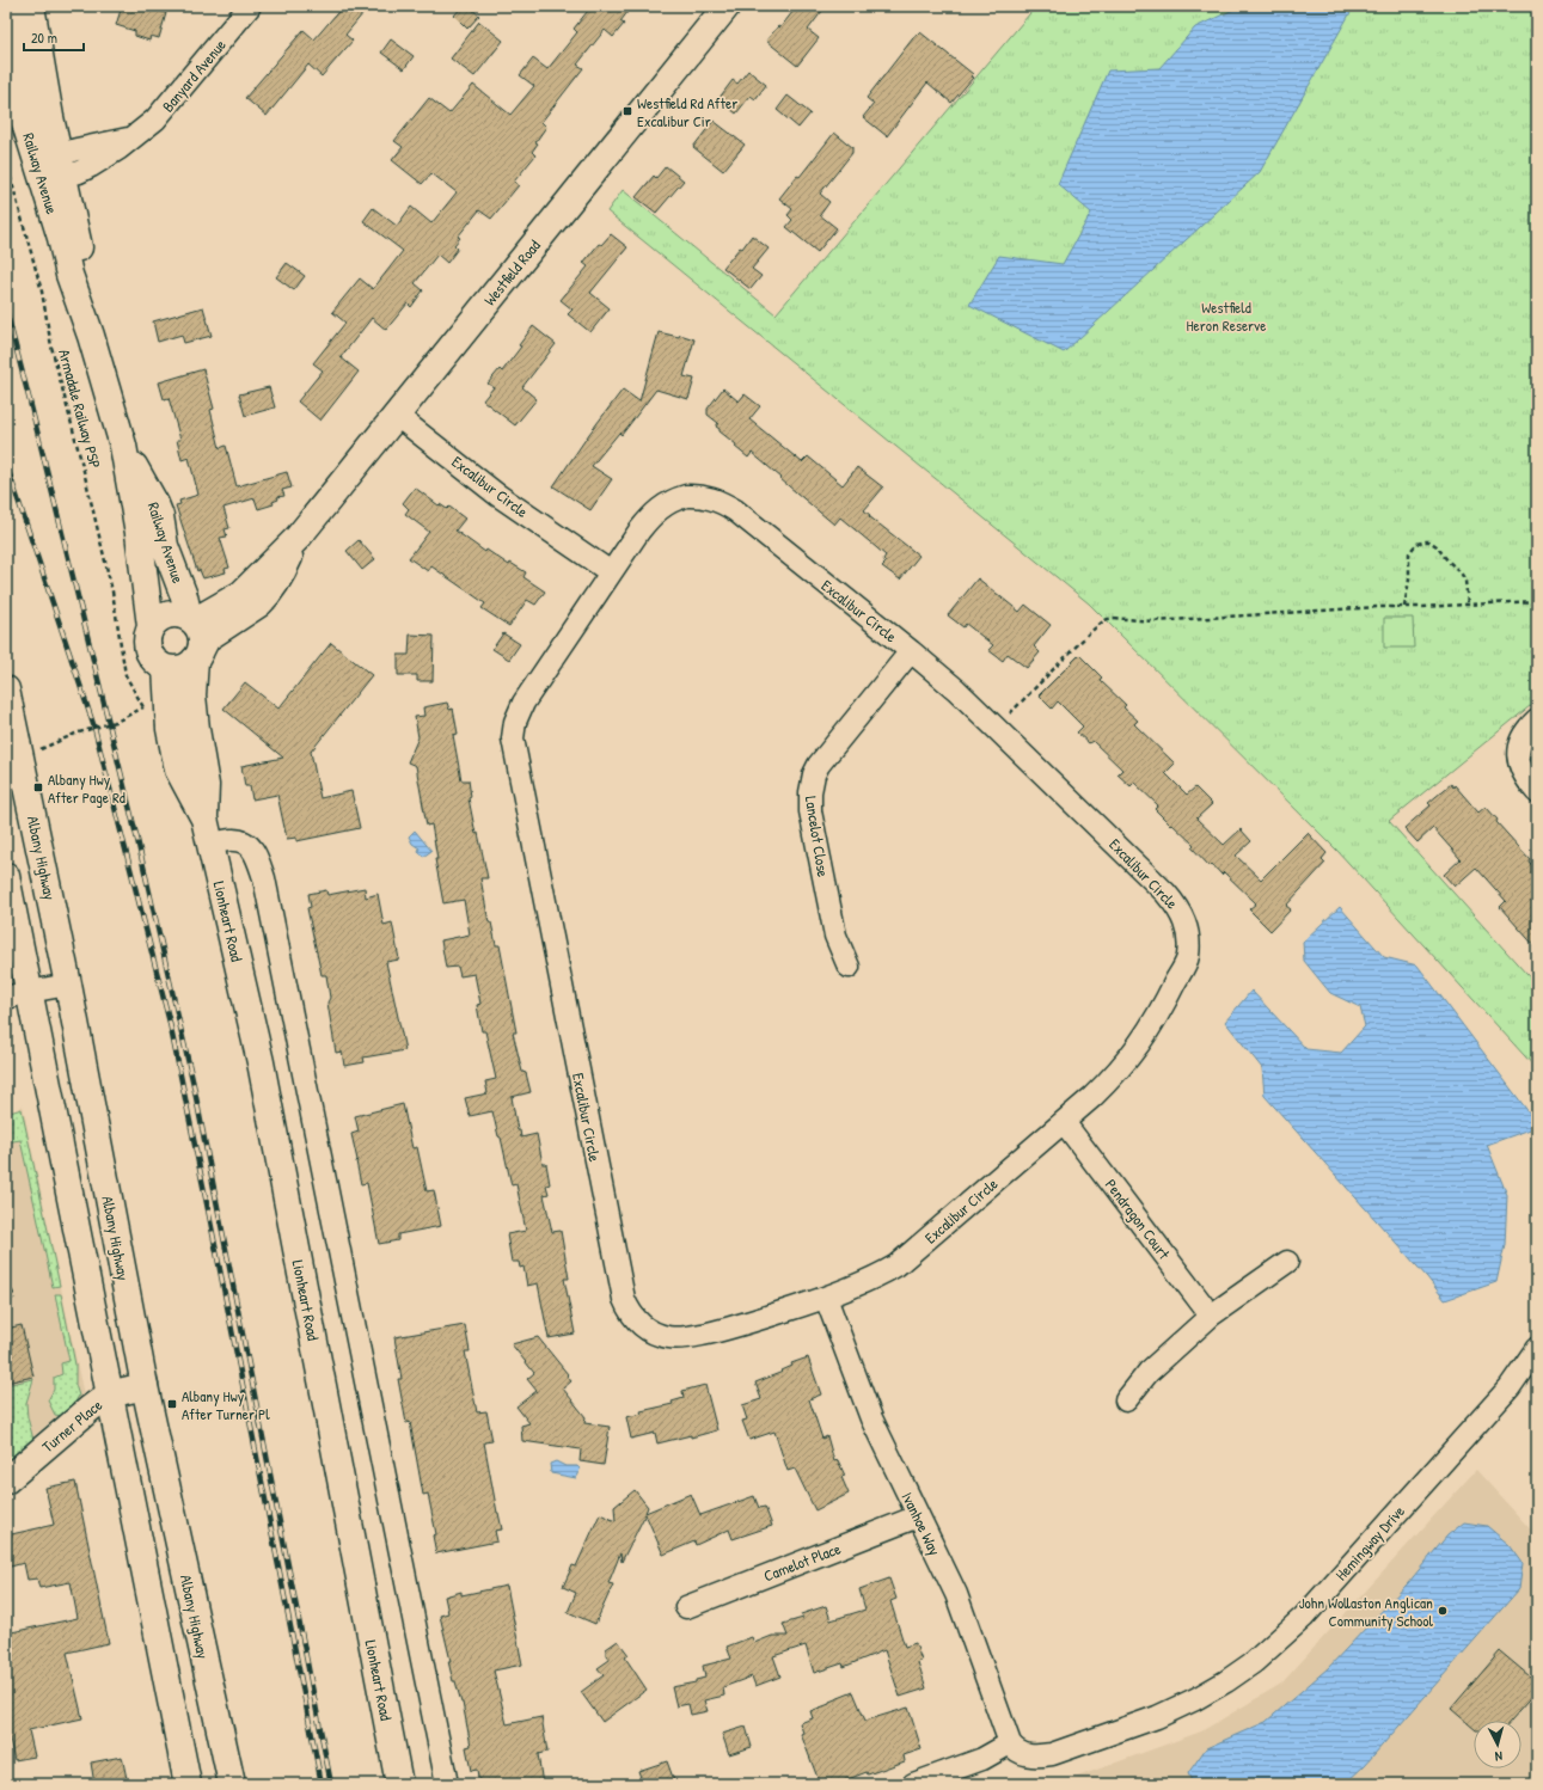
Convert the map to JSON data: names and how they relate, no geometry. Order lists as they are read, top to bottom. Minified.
{"streets":{"main road":["Railway Avenue","Westfield Road","Albany Highway","Lionheart Road","Turner Place"],"street":["Banyard Avenue","Excalibur Circle","Lancelot Close","Pendragon Court","Ivanhoe Way","Hemingway Drive","Camelot Place"],"path":["Armadale Railway PSP"]},"crossings":[["Banyard Avenue","Railway Avenue"],["Railway Avenue","Westfield Road"],["Railway Avenue","Lionheart Road"],["Westfield Road","Excalibur Circle"],["Westfield Road","Lionheart Road"],["Excalibur Circle","Lancelot Close"],["Excalibur Circle","Pendragon Court"],["Excalibur Circle","Ivanhoe Way"],["Albany Highway","Turner Place"],["Ivanhoe Way","Hemingway Drive"],["Ivanhoe Way","Camelot Place"]],"parks":["Westfield Heron Reserve"],"places":{"transit":["Westfield Rd After Excalibur Cir","Albany Hwy After Page Rd","Albany Hwy After Turner Pl"],"other":["John Wollaston Anglican Community School"]},"scale_bar":"20 m","north":"bottom"}
